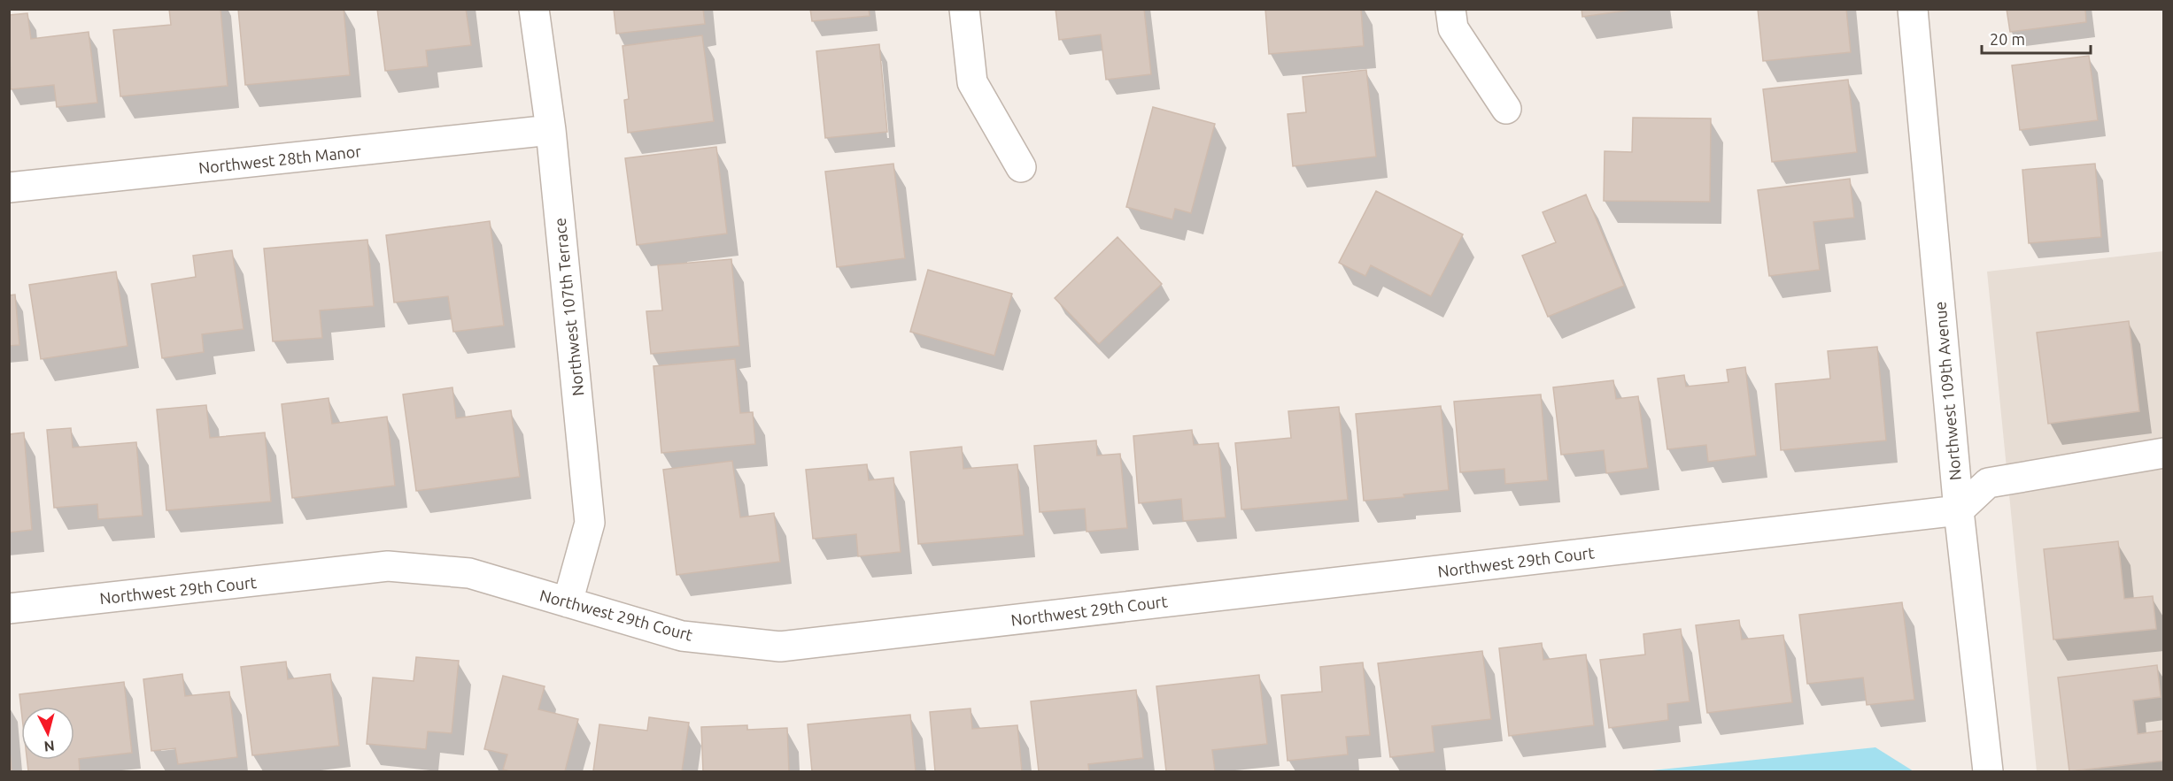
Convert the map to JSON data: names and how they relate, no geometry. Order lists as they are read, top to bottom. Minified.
{"streets":{"street":["Northwest 28th Manor","Northwest 107th Terrace","Northwest 109th Avenue","Northwest 29th Court"]},"crossings":[["Northwest 28th Manor","Northwest 107th Terrace"],["Northwest 107th Terrace","Northwest 29th Court"],["Northwest 109th Avenue","Northwest 29th Court"]],"scale_bar":"20 m","north":"bottom"}
